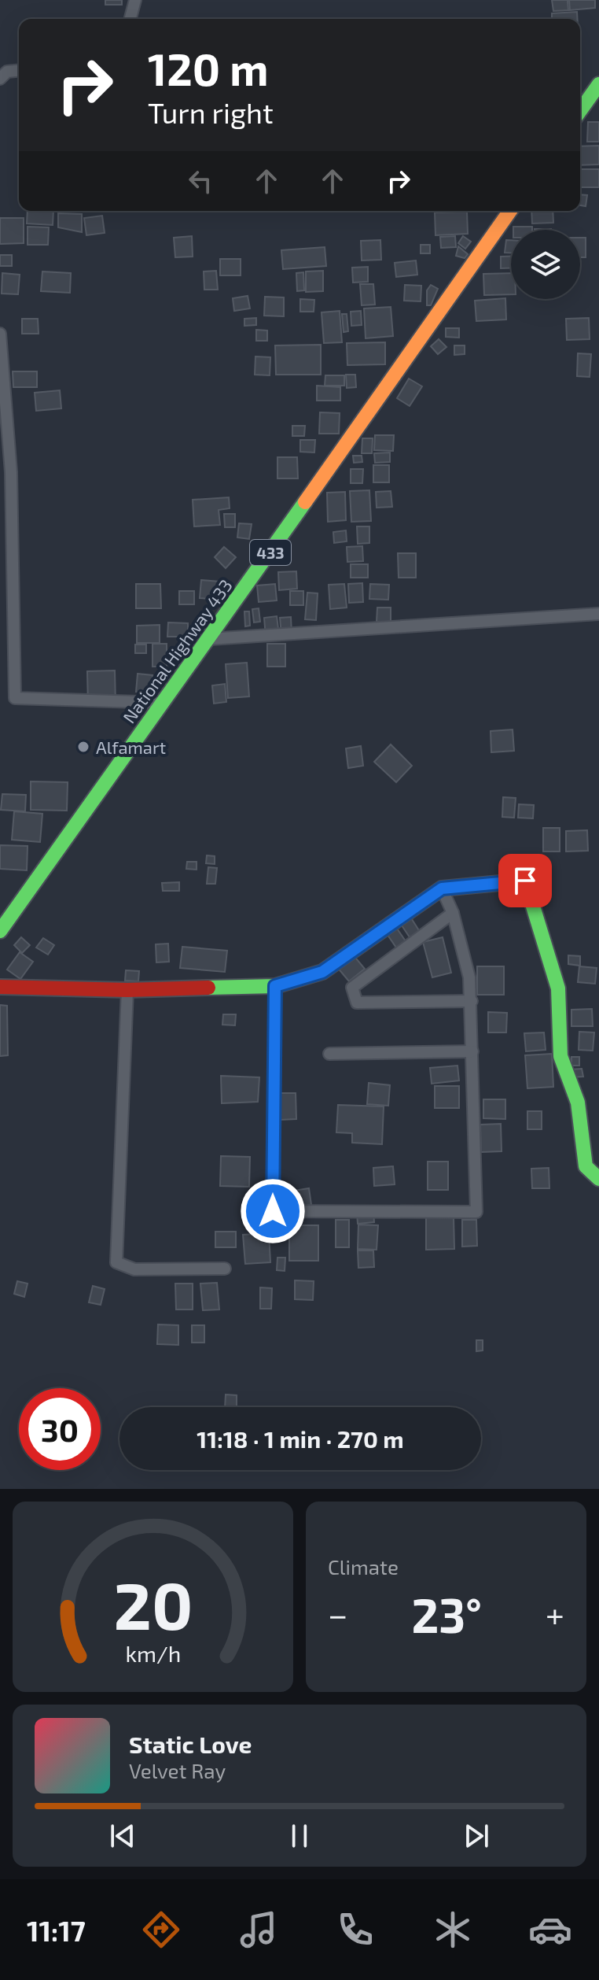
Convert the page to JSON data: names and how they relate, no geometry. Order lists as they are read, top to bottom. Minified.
{"streets":{"main road":["433","National Highway 433"]},"places":["Alfamart"],"page":{"turn":["120 m","Turn right"],"limit":"30","trip":"11:18 · 1 min · 270 m","tile":"Climate","heat":["−","23°","+"],"song":["Static Love","Velvet Ray"],"tabs":"11:17","gauge":["20","km/h"]}}
